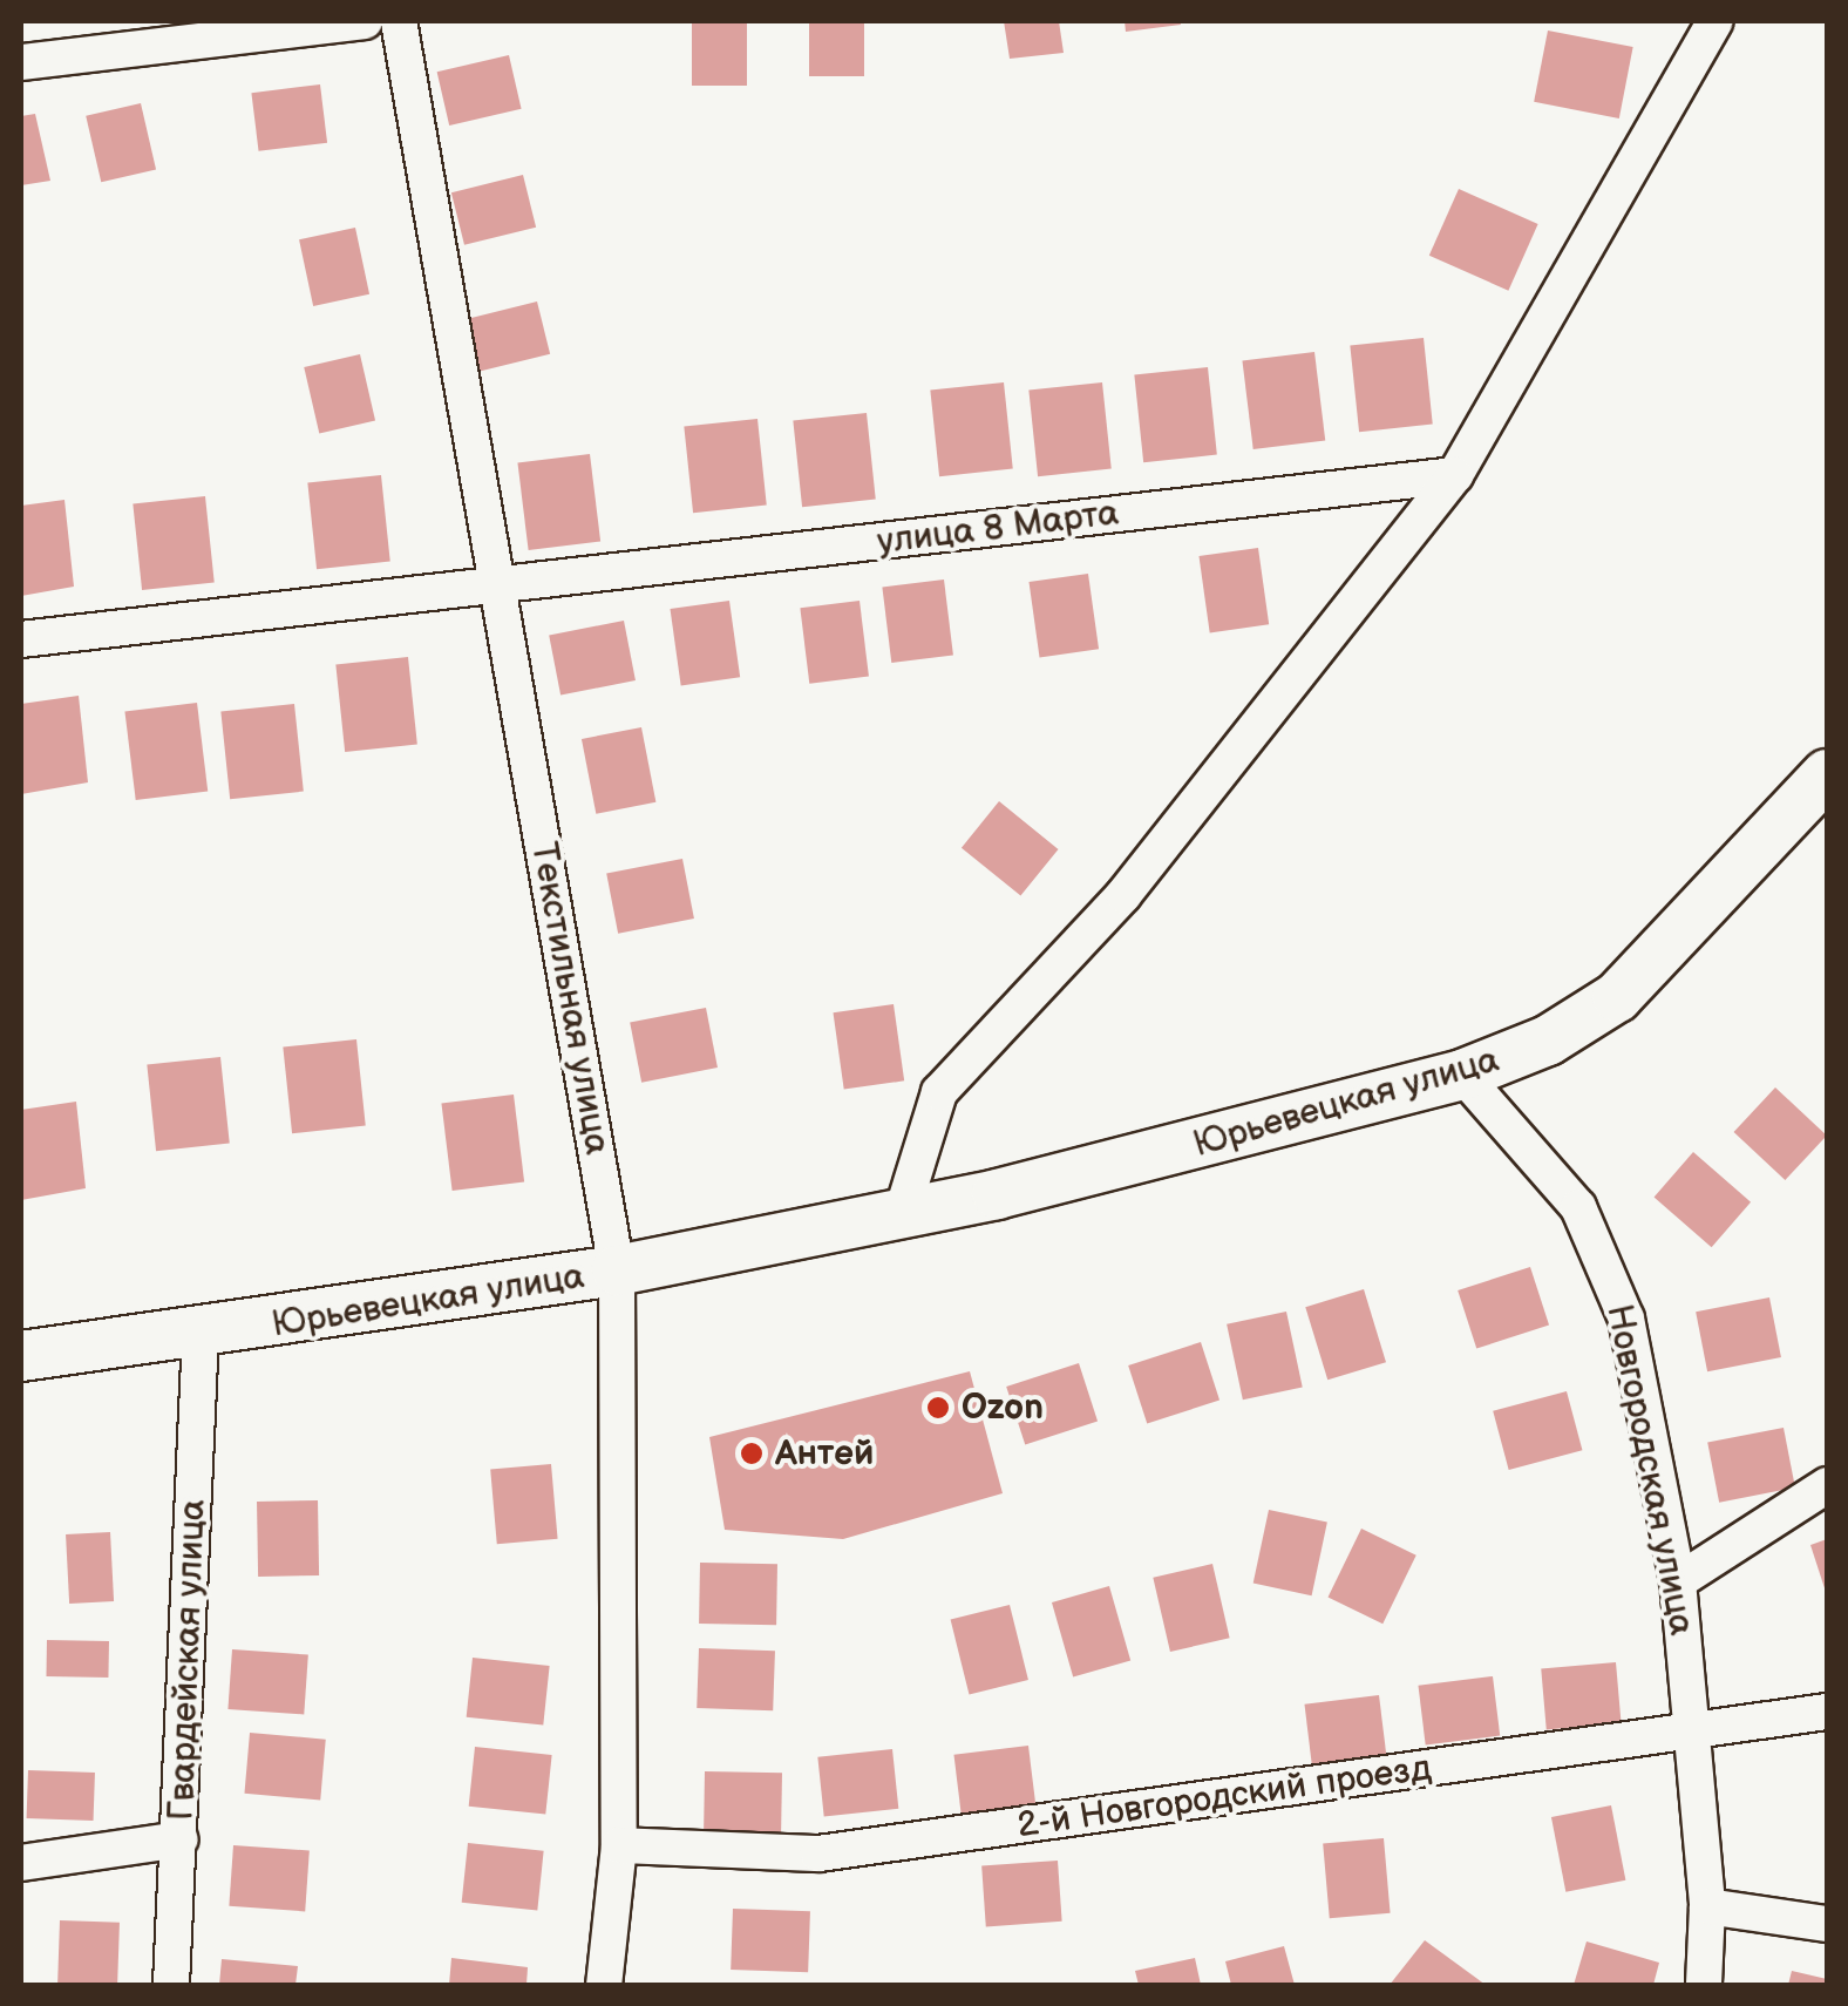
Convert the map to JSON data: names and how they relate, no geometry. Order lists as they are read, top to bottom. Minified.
{"streets":{"main road":["Юрьевецкая улица"],"street":["улица 8 Марта","Текстильная улица","Новгородская улица","Гвардейская улица","2-й Новгородский проезд"]},"crossings":[["улица 8 Марта","Текстильная улица"],["Текстильная улица","Юрьевецкая улица"],["Текстильная улица","2-й Новгородский проезд"],["Юрьевецкая улица","Новгородская улица"],["Юрьевецкая улица","Гвардейская улица"],["Новгородская улица","2-й Новгородский проезд"]],"places":["Ozon","Антей"]}
